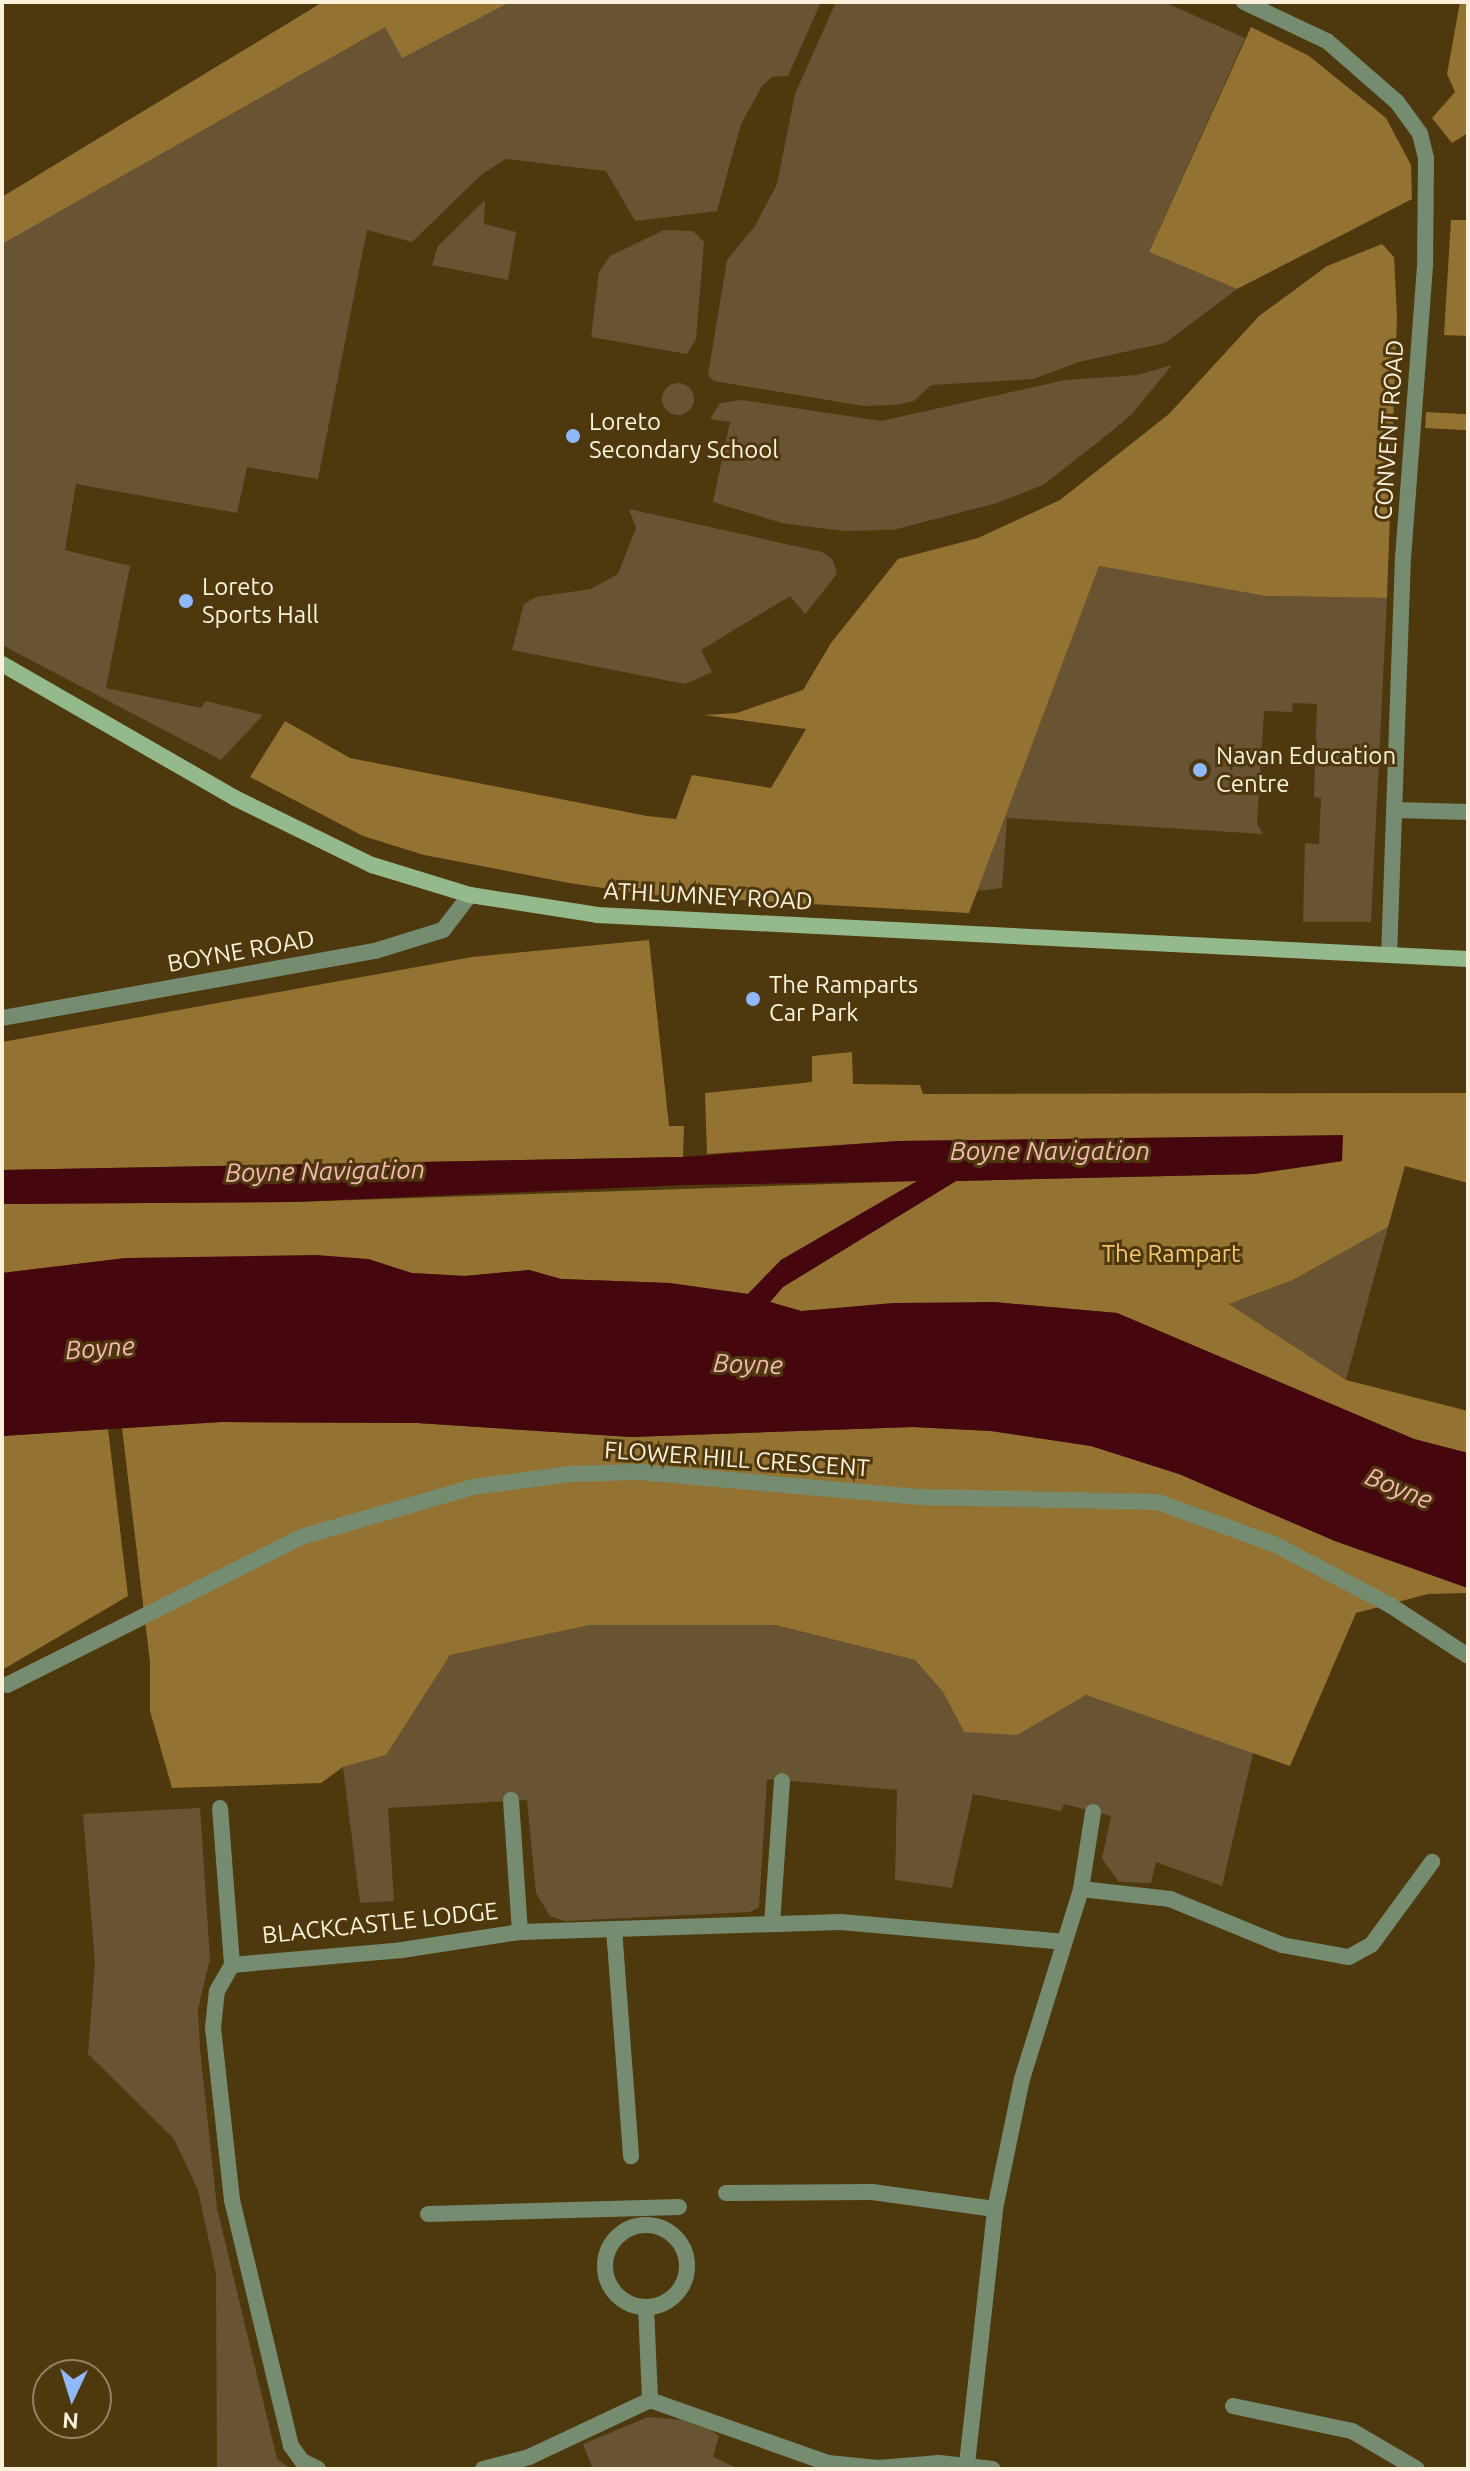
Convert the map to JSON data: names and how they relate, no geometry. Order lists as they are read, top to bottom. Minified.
{"streets":{"main road":["ATHLUMNEY ROAD"],"street":["CONVENT ROAD","BOYNE ROAD","FLOWER HILL CRESCENT","BLACKCASTLE LODGE"]},"crossings":[["CONVENT ROAD","ATHLUMNEY ROAD"],["ATHLUMNEY ROAD","BOYNE ROAD"]],"water":["Boyne Navigation","Boyne"],"parks":["The Rampart"],"places":["Loreto Secondary School","Loreto Sports Hall","Navan Education Centre","The Ramparts Car Park"],"north":"bottom"}
